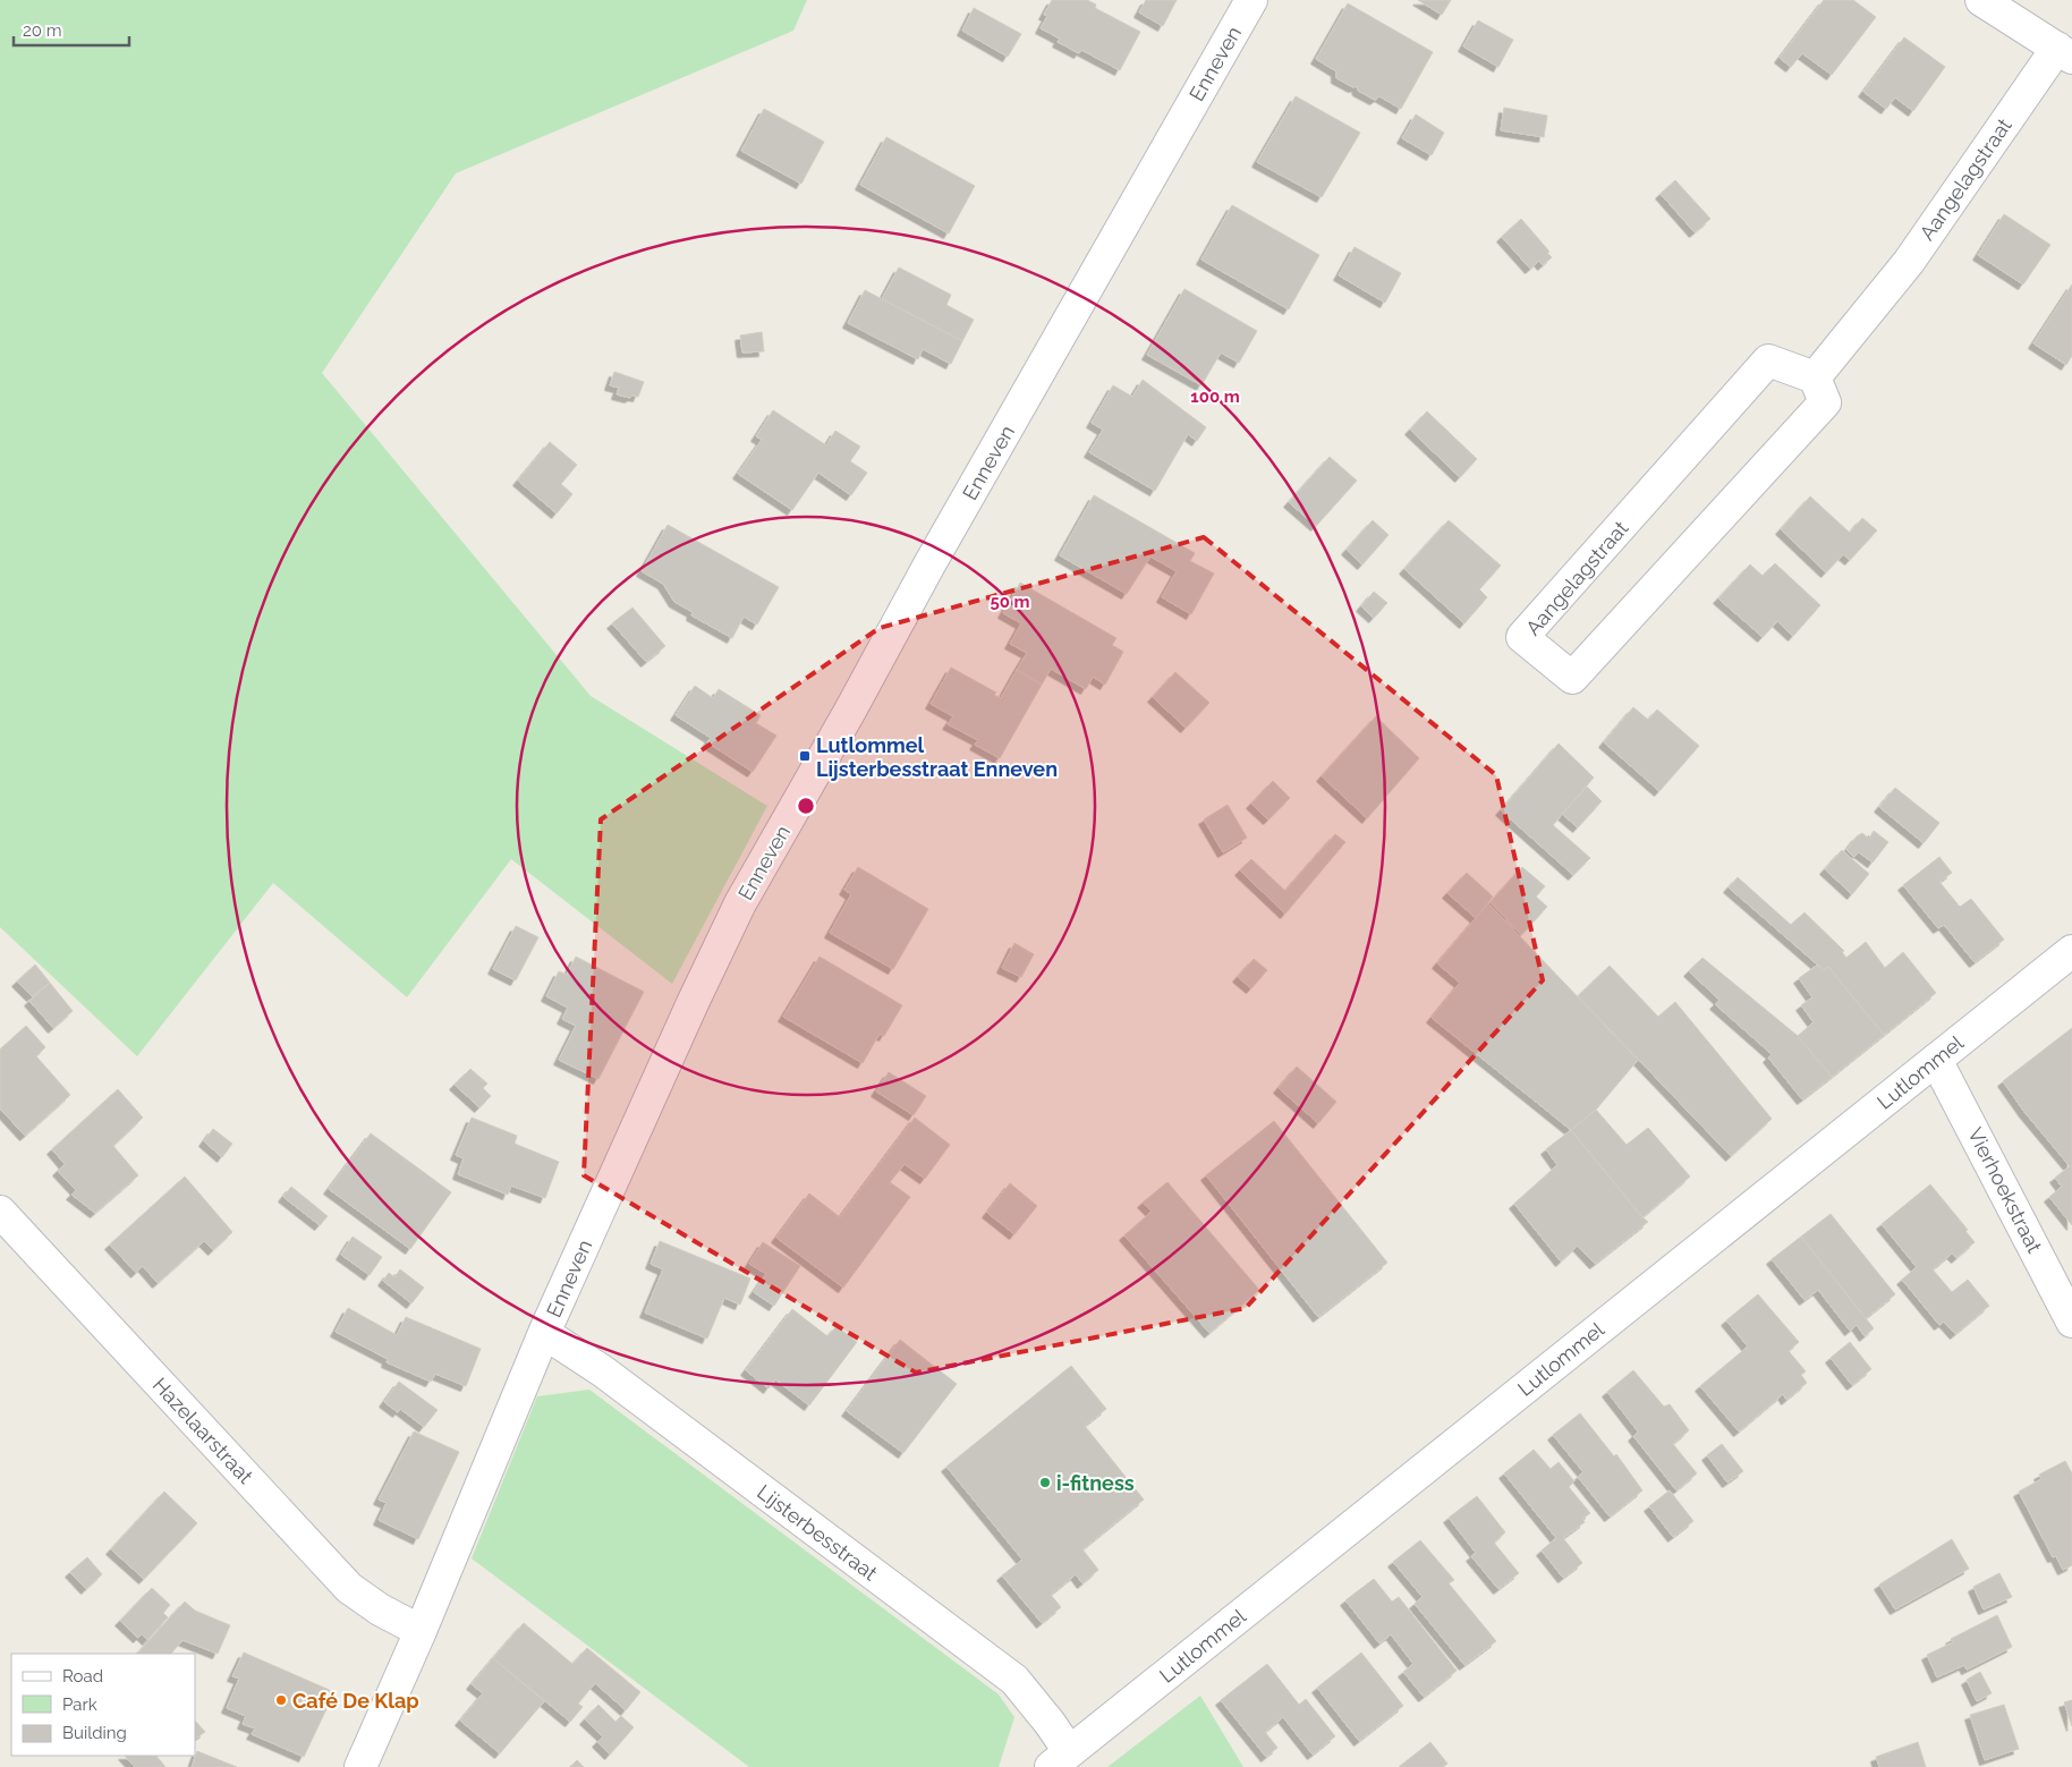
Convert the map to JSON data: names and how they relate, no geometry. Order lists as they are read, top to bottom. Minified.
{"streets":{"street":["Enneven","Aangelagstraat","Lutlommel","Vierhoekstraat","Hazelaarstraat","Lijsterbesstraat"]},"crossings":[["Enneven","Hazelaarstraat"],["Enneven","Lijsterbesstraat"],["Lutlommel","Vierhoekstraat"],["Lutlommel","Lijsterbesstraat"]],"places":{"transit":["Lutlommel Lijsterbesstraat Enneven"],"other":["i-fitness","Café De Klap"]},"legend":["Road","Park","Building"],"scale_bar":"20 m","rings":["100 m","50 m"]}
